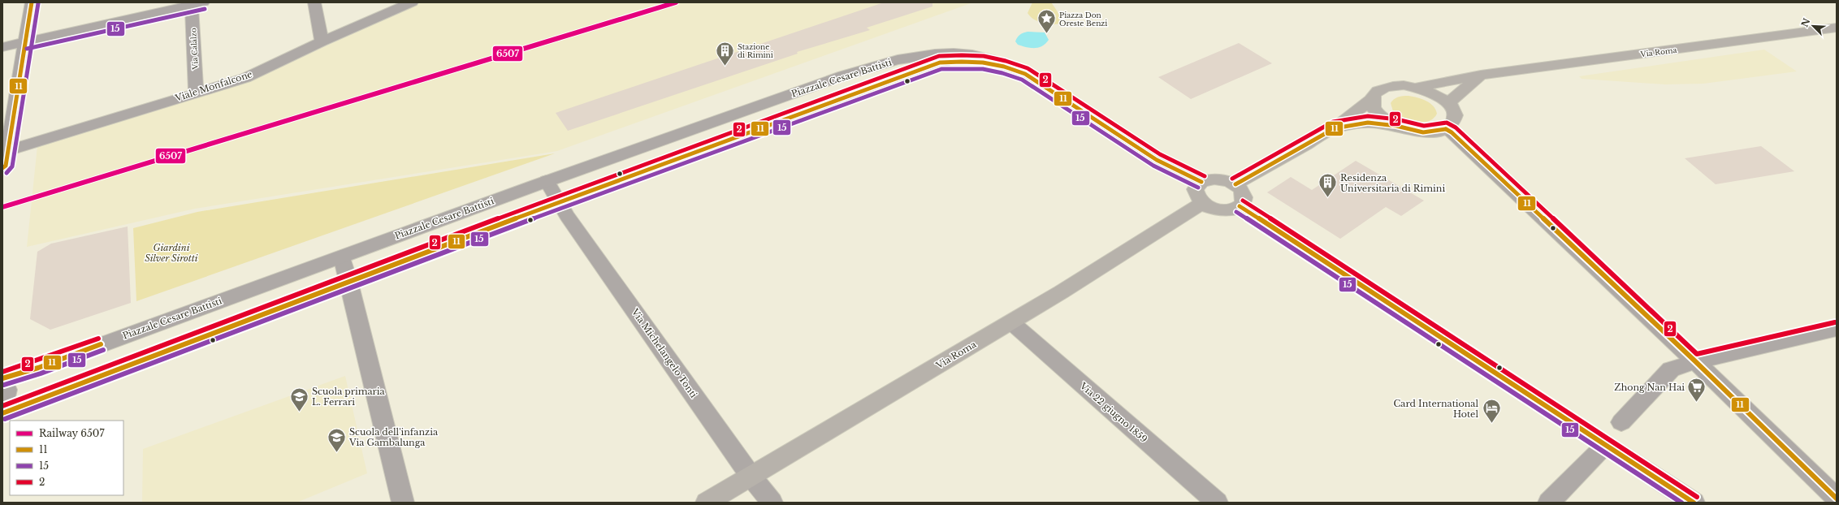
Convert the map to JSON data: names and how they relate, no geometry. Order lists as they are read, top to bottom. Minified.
{"streets":{"main road":["Via Roma"],"street":["Via Calalzo","Piazzale Cesare Battisti","Viale Monfalcone","Via Michelangelo Tonti","Via 22 giugno 1859"]},"crossings":[["Via Calalzo","Viale Monfalcone"],["Via Roma","Via Michelangelo Tonti"],["Via Roma","Via 22 giugno 1859"],["Piazzale Cesare Battisti","Via Michelangelo Tonti"]],"parks":["Giardini Silver Sirotti"],"places":{"place":["Piazza Don Oreste Benzi"],"building":["Stazione di Rimini","Residenza Universitaria di Rimini"],"supermarket":["Zhong Nan Hai"],"school or university":["Scuola primaria L. Ferrari","Scuola dell'infanzia Via Gambalunga"],"hotel":["Card International Hotel"]},"lines":["rail line 6507","transit line 11","transit line 15","transit line 2"],"legend":["Railway 6507","11","15","2"],"north":"top left"}
